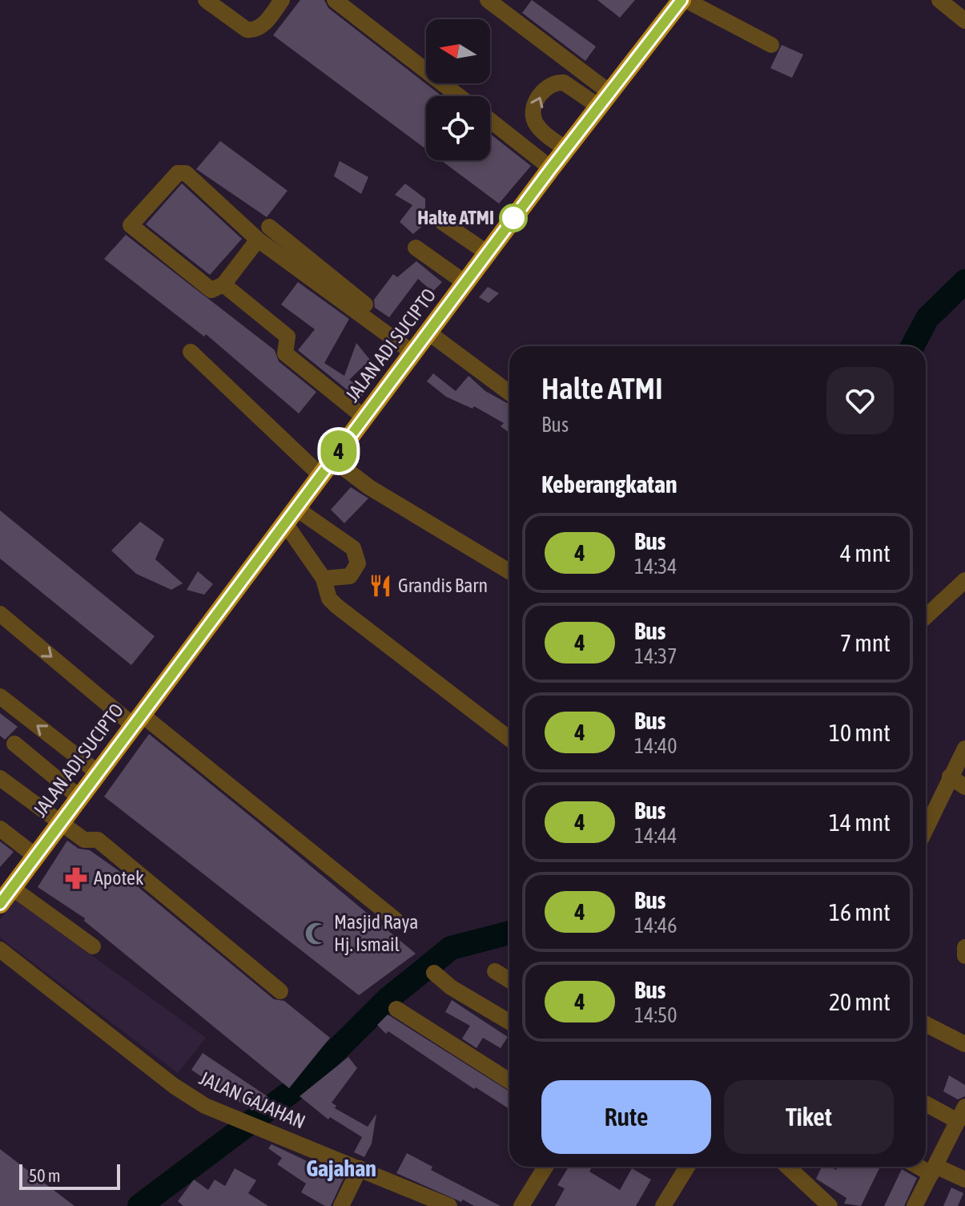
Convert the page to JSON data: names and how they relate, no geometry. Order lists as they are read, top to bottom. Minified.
{"streets":{"highway":["JALAN ADI SUCIPTO"],"street":["JALAN GAJAHAN"]},"districts":["Gajahan"],"places":{"other":["Halte ATMI"],"restaurant":["Grandis Barn"],"pharmacy":["Apotek"],"mosque":["Masjid Raya Hj. Ismail"]},"lines":["bus line 4"],"scale_bar":"50 m","north":"left","page":{"on_map":"4","heading":[["Halte ATMI","Bus"],"Keberangkatan"],"list":[{"mark":"4","name":"Bus","note":"14:34","value":"4 mnt"},{"mark":"4","name":"Bus","note":"14:37","value":"7 mnt"},{"mark":"4","name":"Bus","note":"14:40","value":"10 mnt"},{"mark":"4","name":"Bus","note":"14:44","value":"14 mnt"},{"mark":"4","name":"Bus","note":"14:46","value":"16 mnt"},{"mark":"4","name":"Bus","note":"14:50","value":"20 mnt"}],"buttons":["Rute","Tiket"],"scale":"50 m"}}
